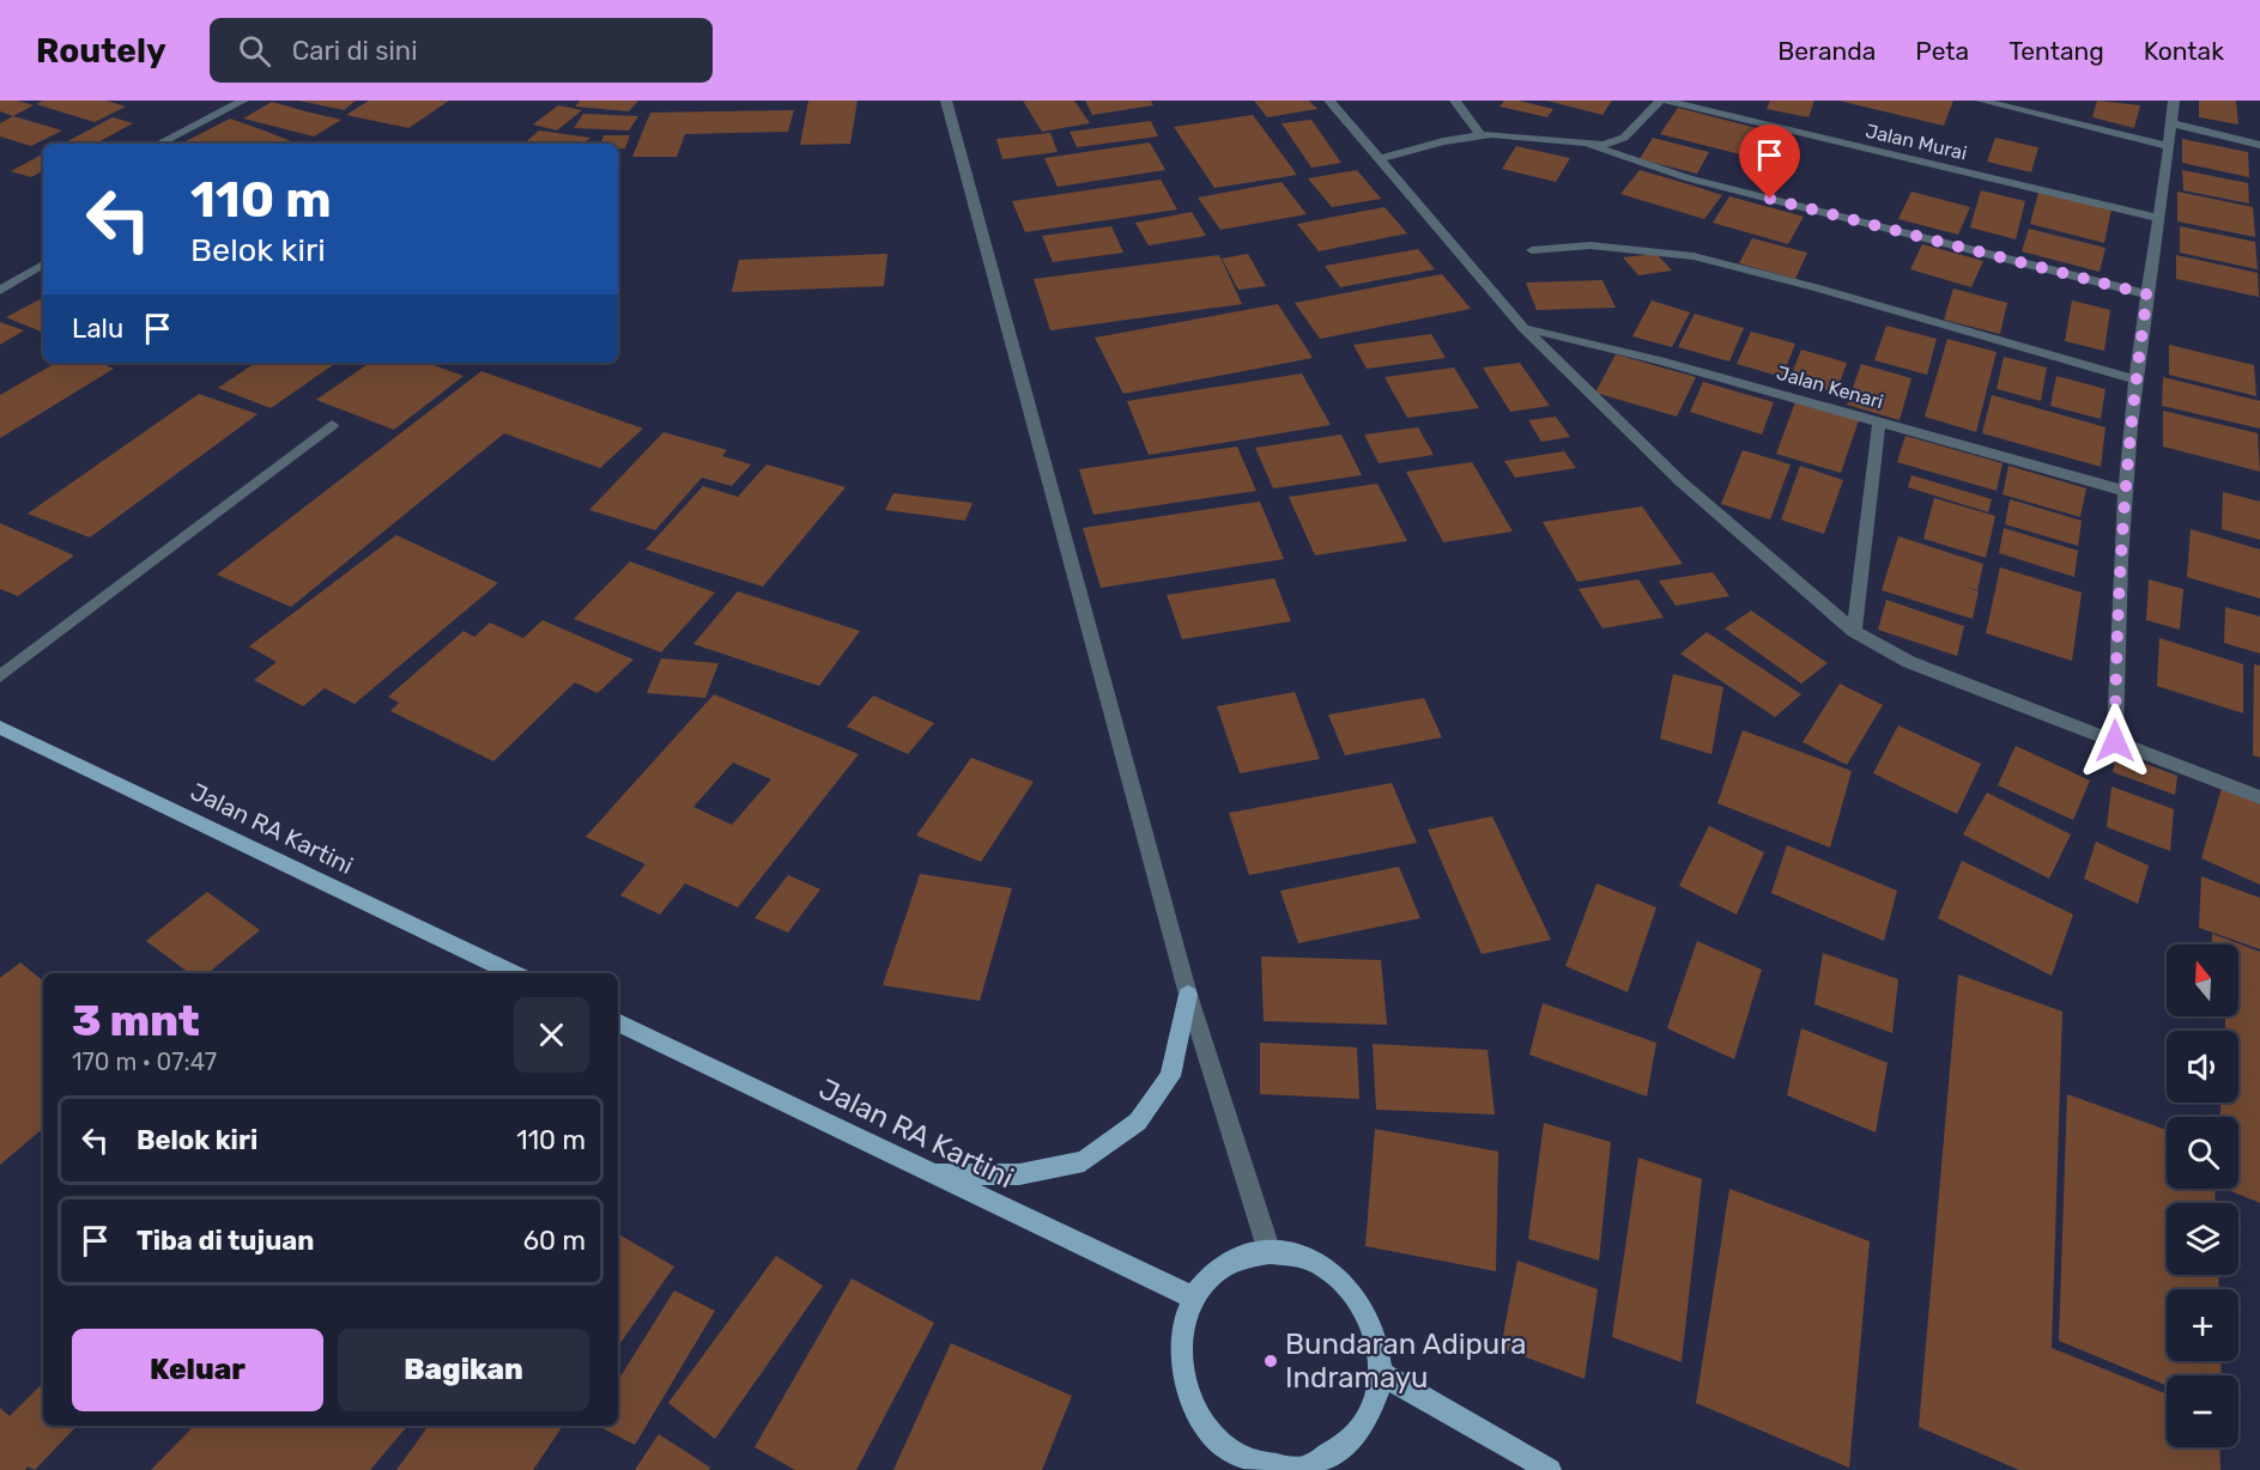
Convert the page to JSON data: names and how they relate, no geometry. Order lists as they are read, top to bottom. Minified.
{"streets":{"main road":["Jalan RA Kartini"],"street":["Jalan Murai","Jalan Kenari"]},"places":["Bundaran Adipura Indramayu"],"north":"top","page":{"header":"Routely","search":"Cari di sini","nav":["Beranda","Peta","Tentang","Kontak"],"turn":["110 m","Belok kiri"],"then":"Lalu","map_buttons":["+","−"],"heading":["3 mnt","170 m · 07:47"],"list":[{"name":"Belok kiri","value":"110 m"},{"name":"Tiba di tujuan","value":"60 m"}],"buttons":["Keluar","Bagikan"]}}
